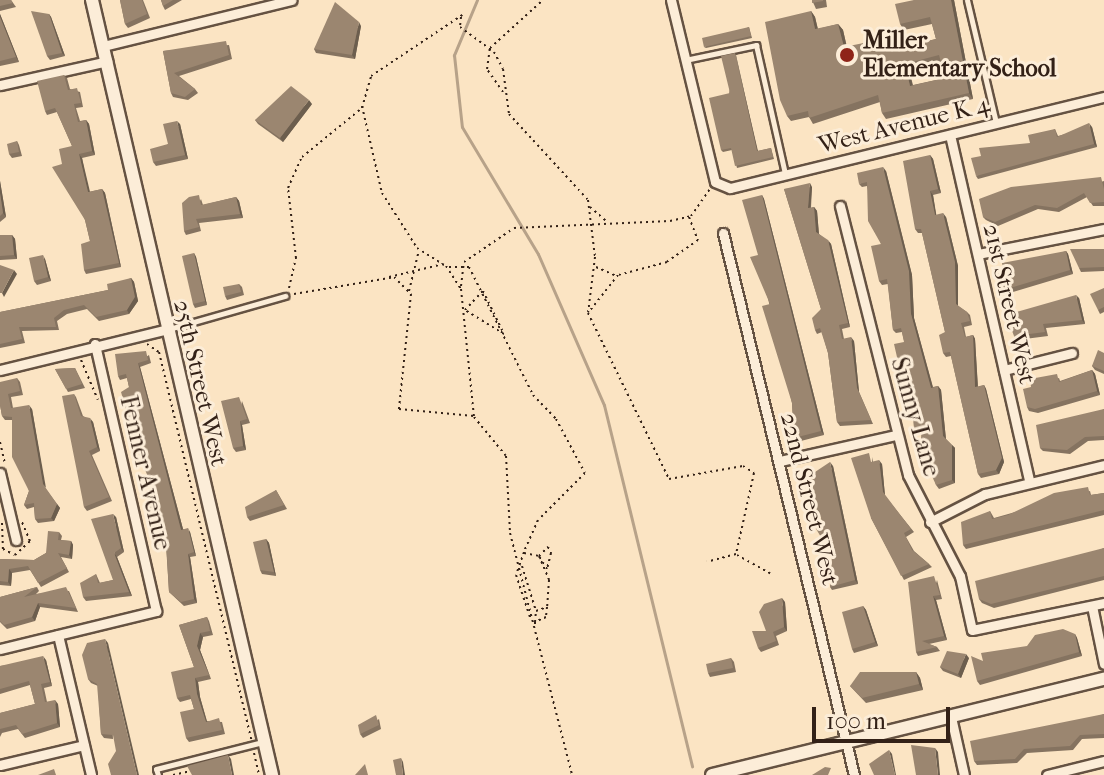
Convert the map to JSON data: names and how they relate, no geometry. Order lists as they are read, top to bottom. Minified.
{"streets":{"street":["West Avenue K 4","21st Street West","25th Street West","Sunny Lane","Fenner Avenue","22nd Street West"]},"crossings":[["West Avenue K 4","21st Street West"]],"places":["Miller Elementary School"],"scale_bar":"100 m"}
